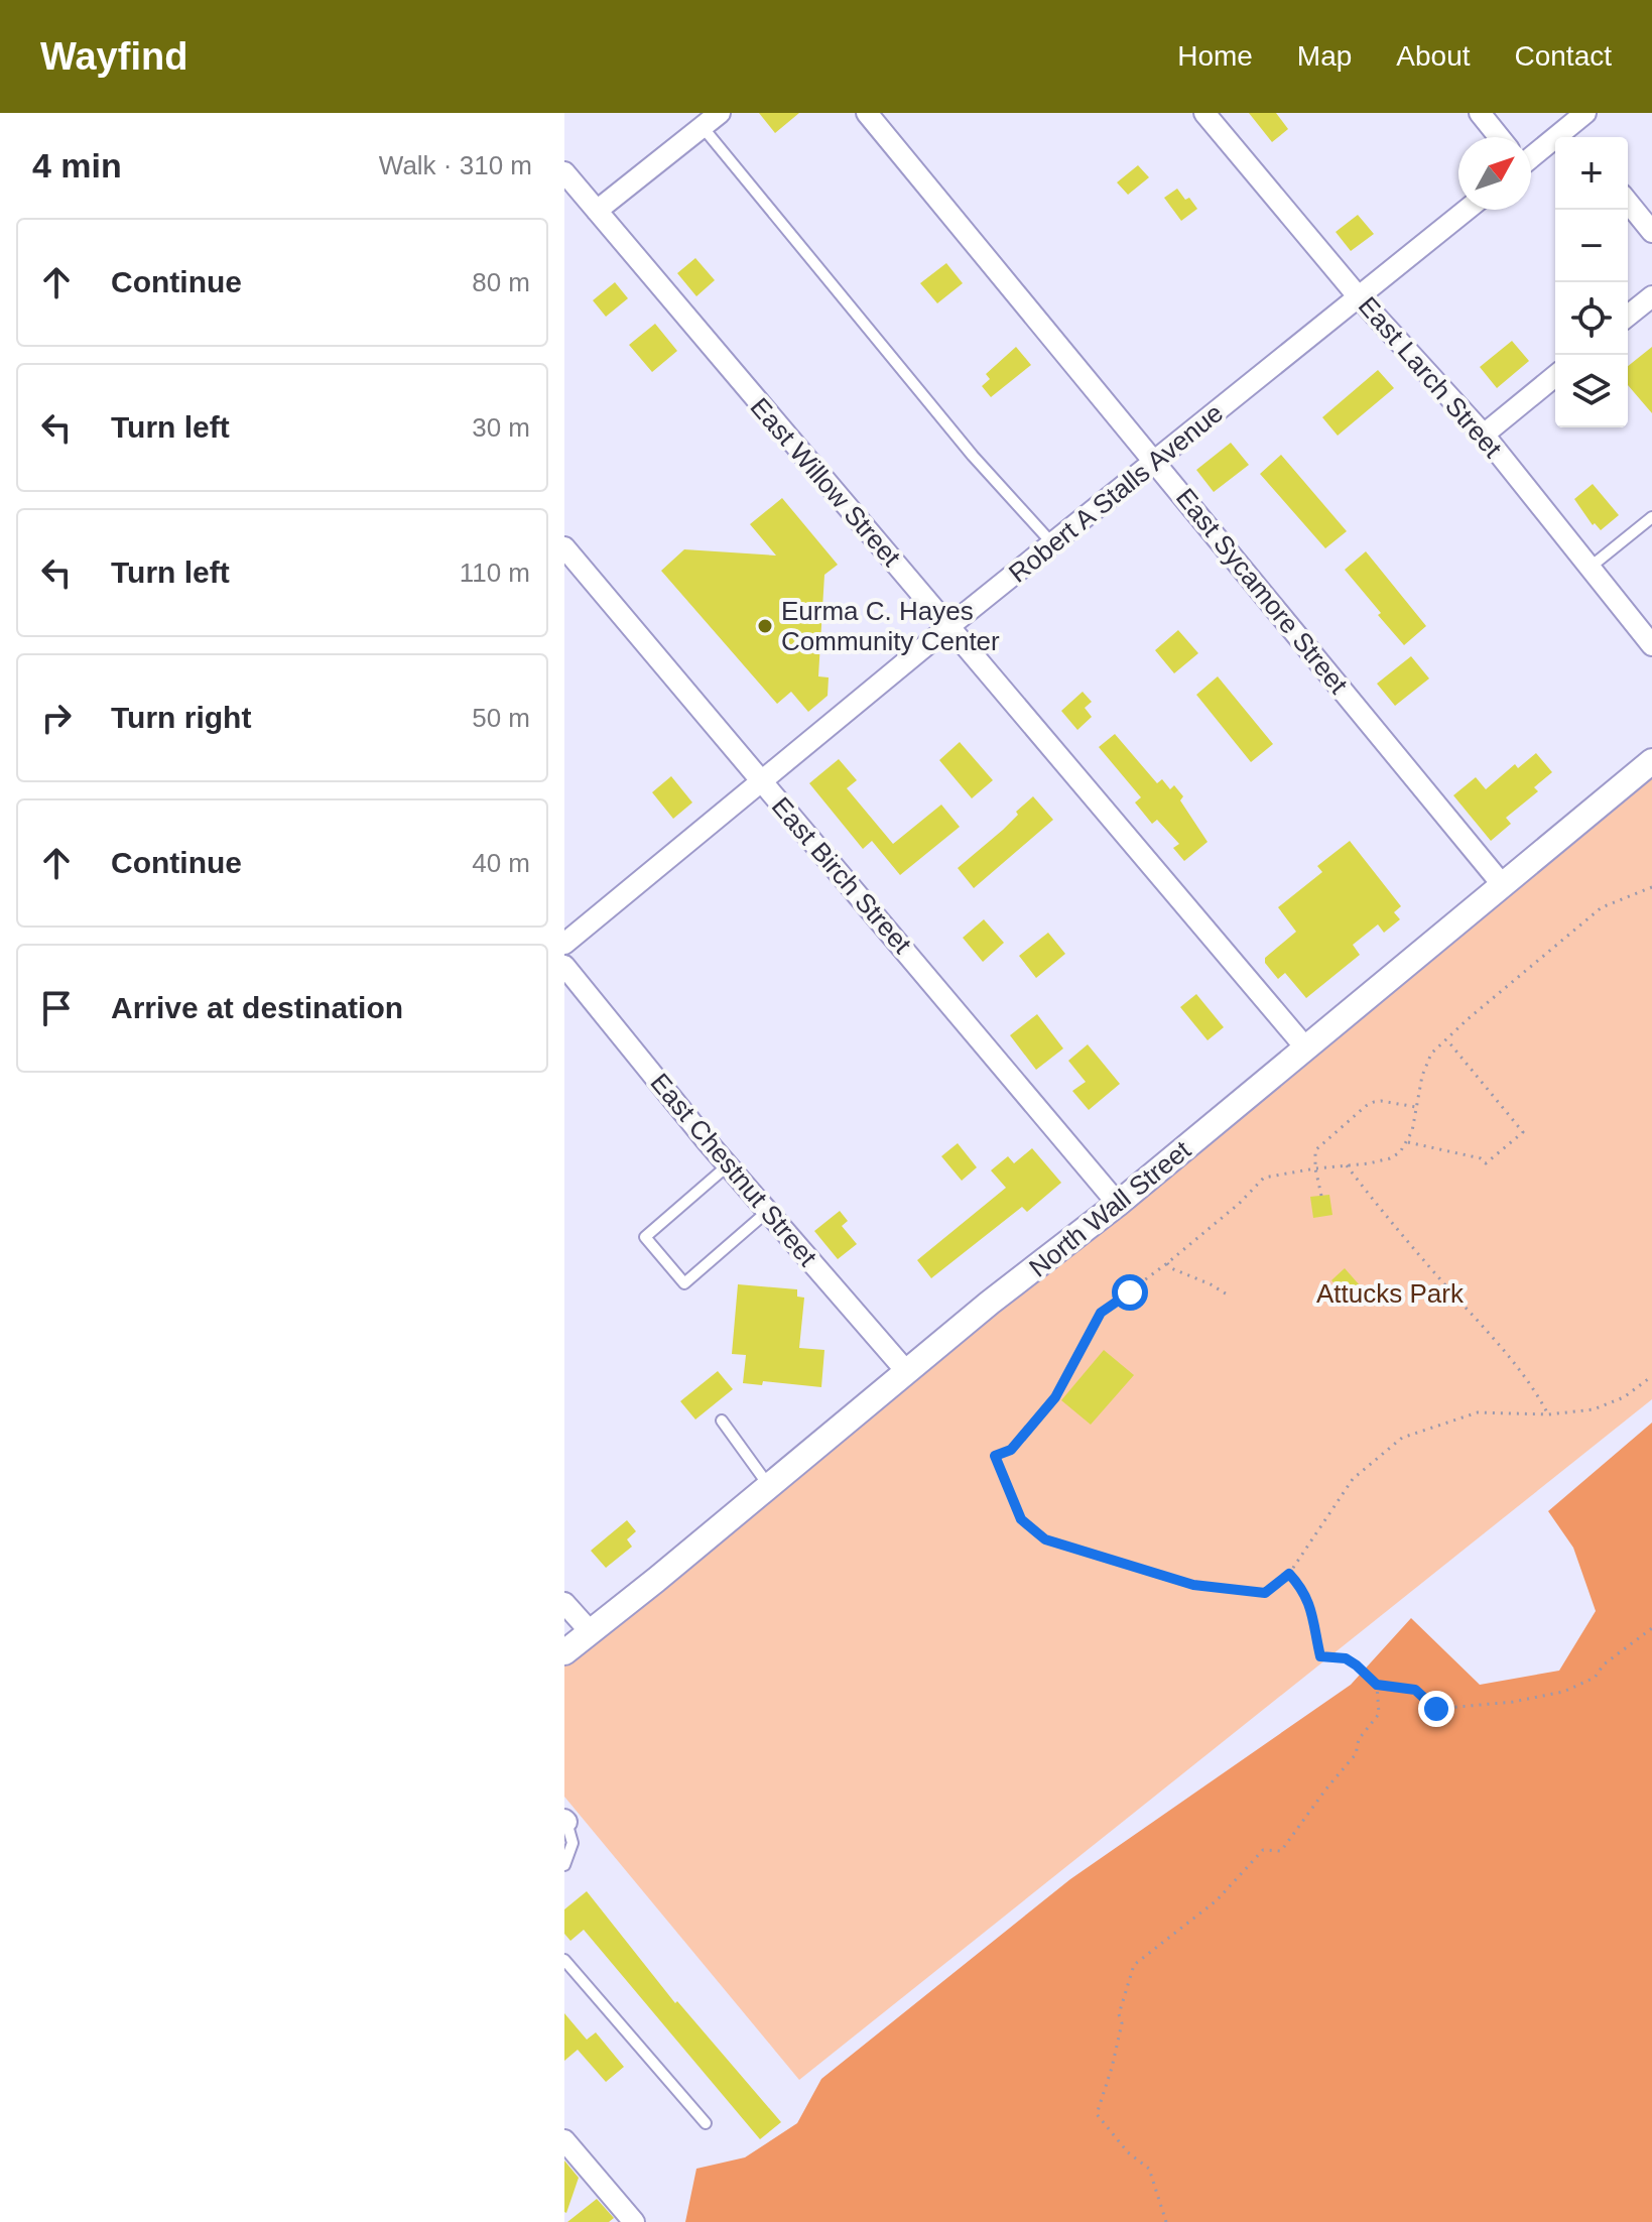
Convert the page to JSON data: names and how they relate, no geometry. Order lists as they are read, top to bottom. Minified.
{"streets":{"street":["East Larch Street","East Willow Street","Robert A Stalls Avenue","East Sycamore Street","East Birch Street","East Chestnut Street","North Wall Street"]},"crossings":[["East Larch Street","Robert A Stalls Avenue"],["East Willow Street","Robert A Stalls Avenue"],["East Willow Street","North Wall Street"],["Robert A Stalls Avenue","East Sycamore Street"],["Robert A Stalls Avenue","East Birch Street"],["East Sycamore Street","North Wall Street"],["East Birch Street","North Wall Street"],["East Chestnut Street","North Wall Street"]],"parks":["Attucks Park"],"places":["Eurma C. Hayes Community Center"],"north":"top right","page":{"header":"Wayfind","nav":["Home","Map","About","Contact"],"heading":["4 min","Walk · 310 m"],"map_buttons":["+","−"],"list":[["Continue","80 m"],["Turn left","30 m"],["Turn left","110 m"],["Turn right","50 m"],["Continue","40 m"],"Arrive at destination"]}}
